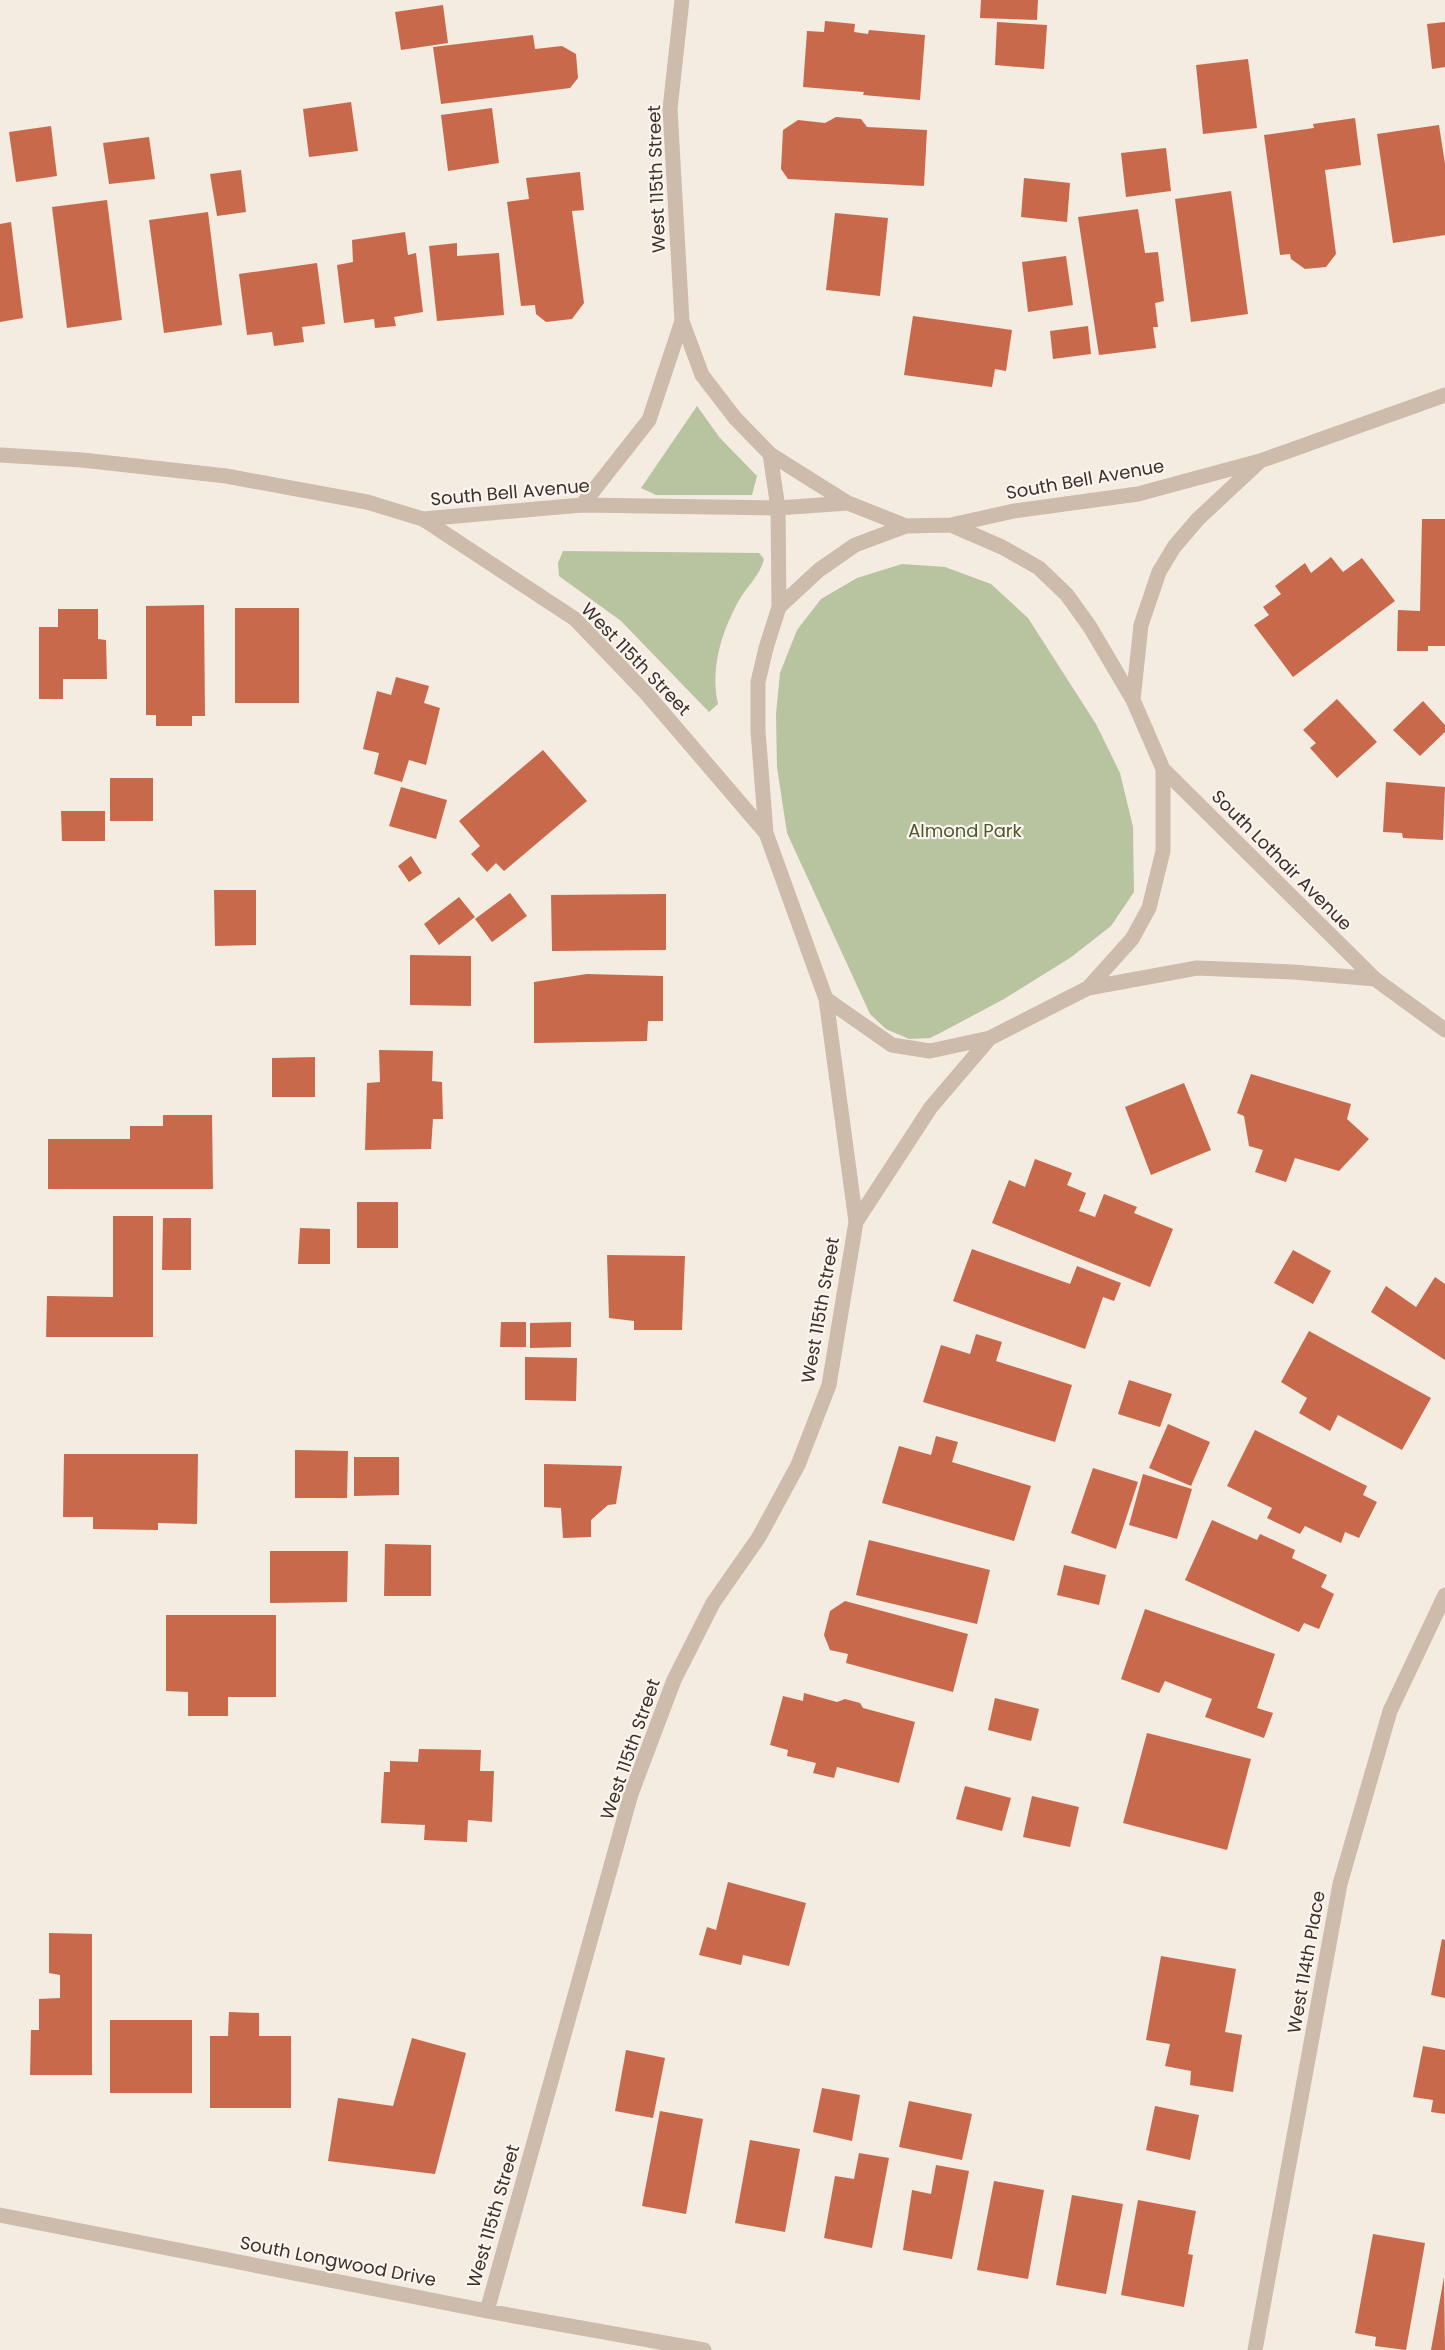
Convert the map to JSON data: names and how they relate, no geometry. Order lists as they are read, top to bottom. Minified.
{"streets":{"street":["West 115th Street","South Bell Avenue","South Lothair Avenue","West 114th Place","South Longwood Drive"]},"crossings":[["West 115th Street","South Bell Avenue"],["West 115th Street","South Longwood Drive"]],"parks":["Almond Park"]}
